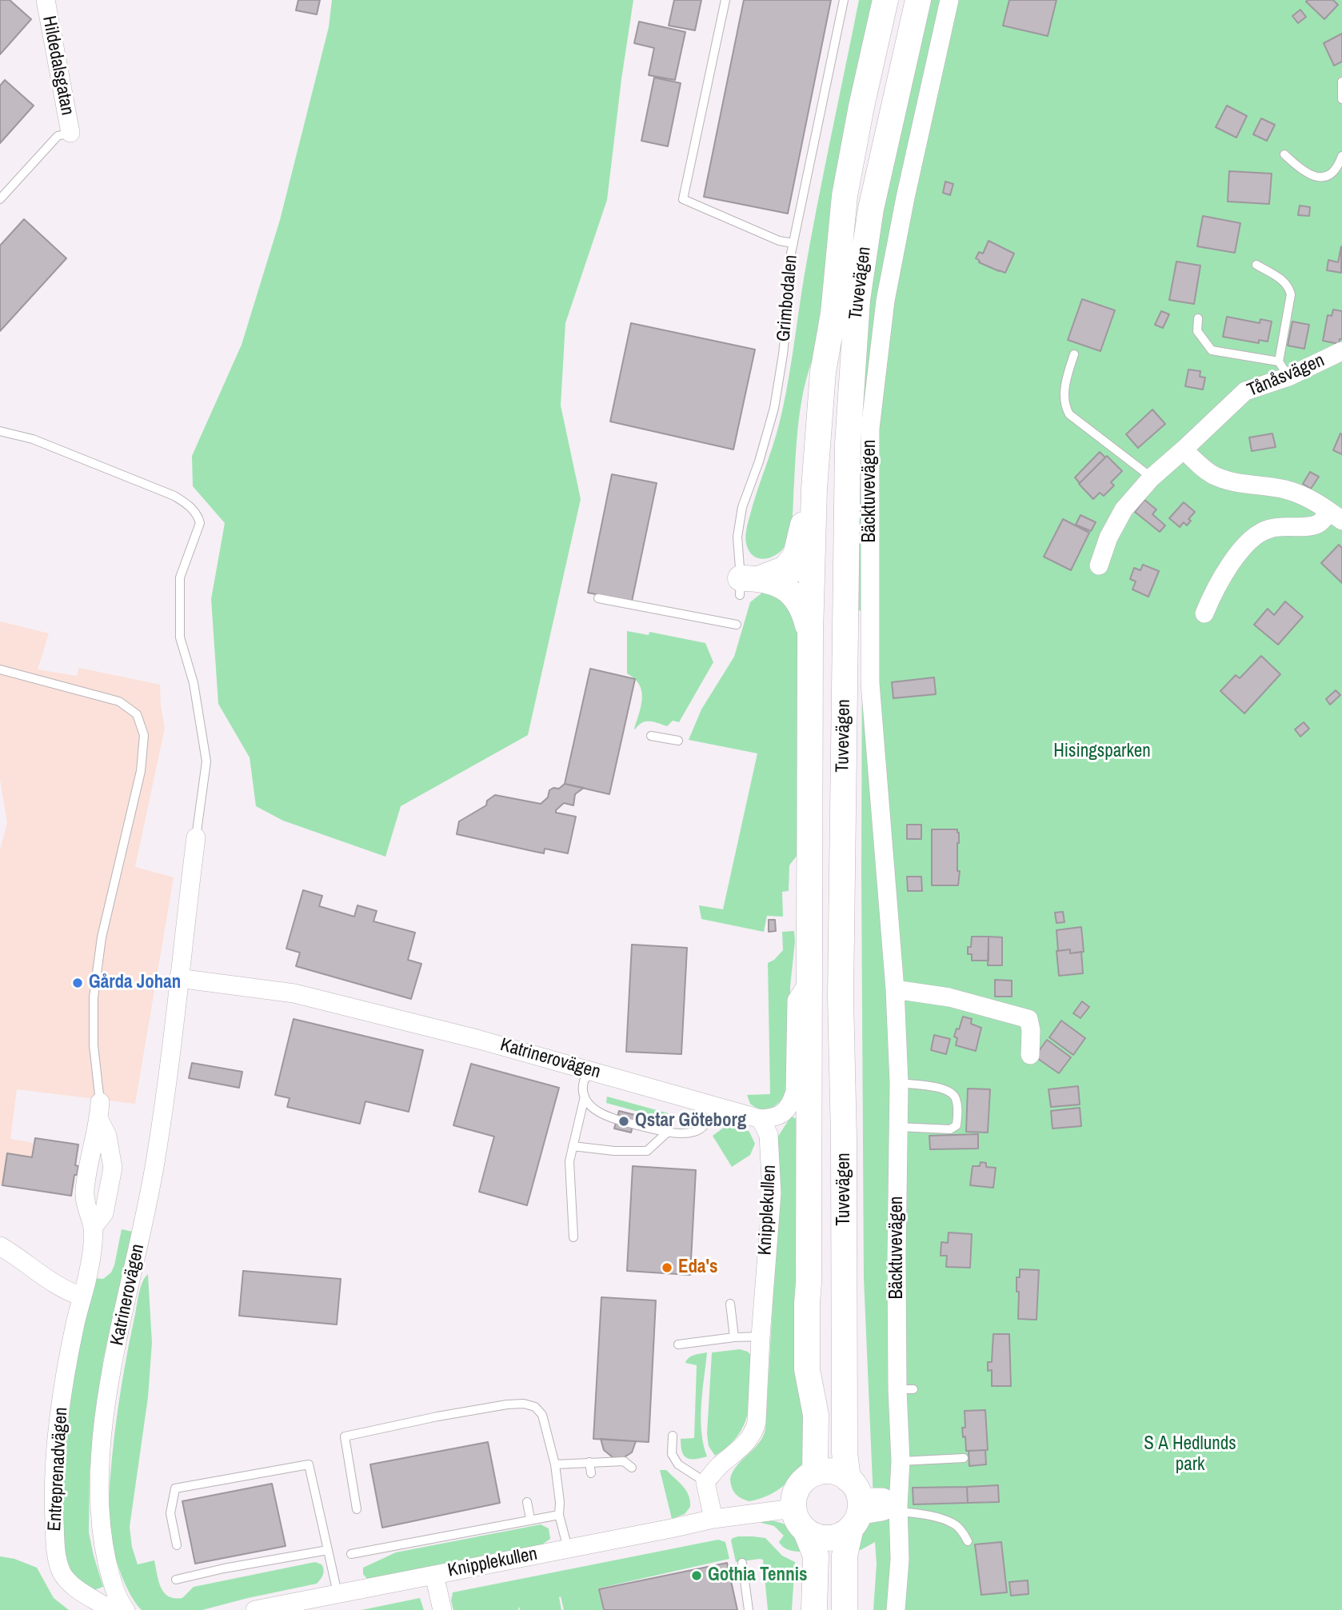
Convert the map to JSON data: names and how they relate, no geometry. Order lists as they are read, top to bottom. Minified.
{"streets":{"main road":["Tuvevägen"],"street":["Hildedalsgatan","Tånåsvägen","Bäcktuvevägen","Katrinerovägen","Knipplekullen","Entreprenadvägen"],"lane":["Grimbodalen"]},"crossings":[["Tuvevägen","Knipplekullen"],["Katrinerovägen","Knipplekullen"],["Katrinerovägen","Entreprenadvägen"]],"parks":["Hisingsparken","S A Hedlunds park"],"places":["Gårda Johan","Qstar Göteborg","Eda's","Gothia Tennis"]}
